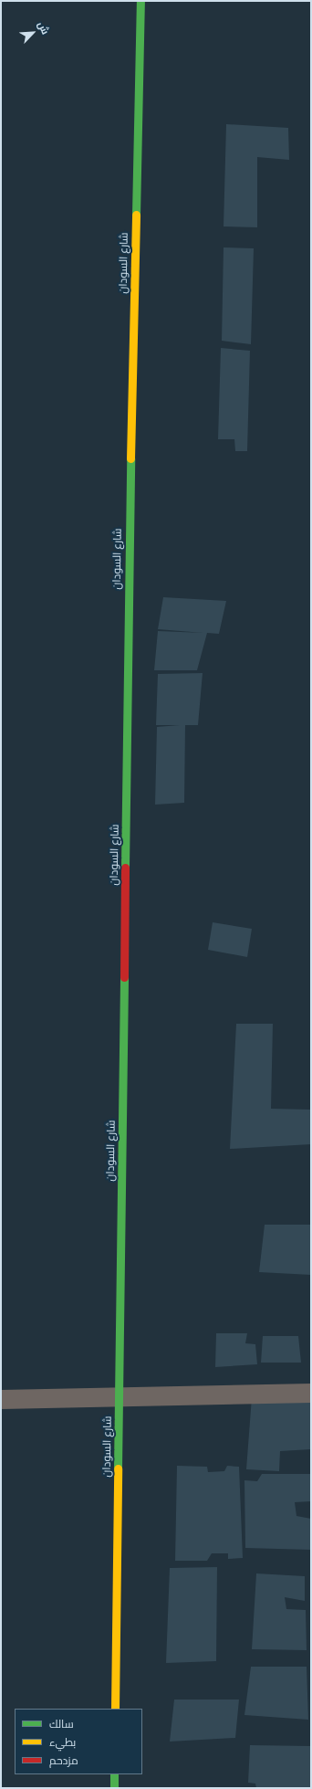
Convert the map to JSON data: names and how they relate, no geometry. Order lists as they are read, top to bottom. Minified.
{"streets":{"main road":["شارع السودان"]},"legend":["سالك","بطيء","مزدحم"],"north":"top right"}
